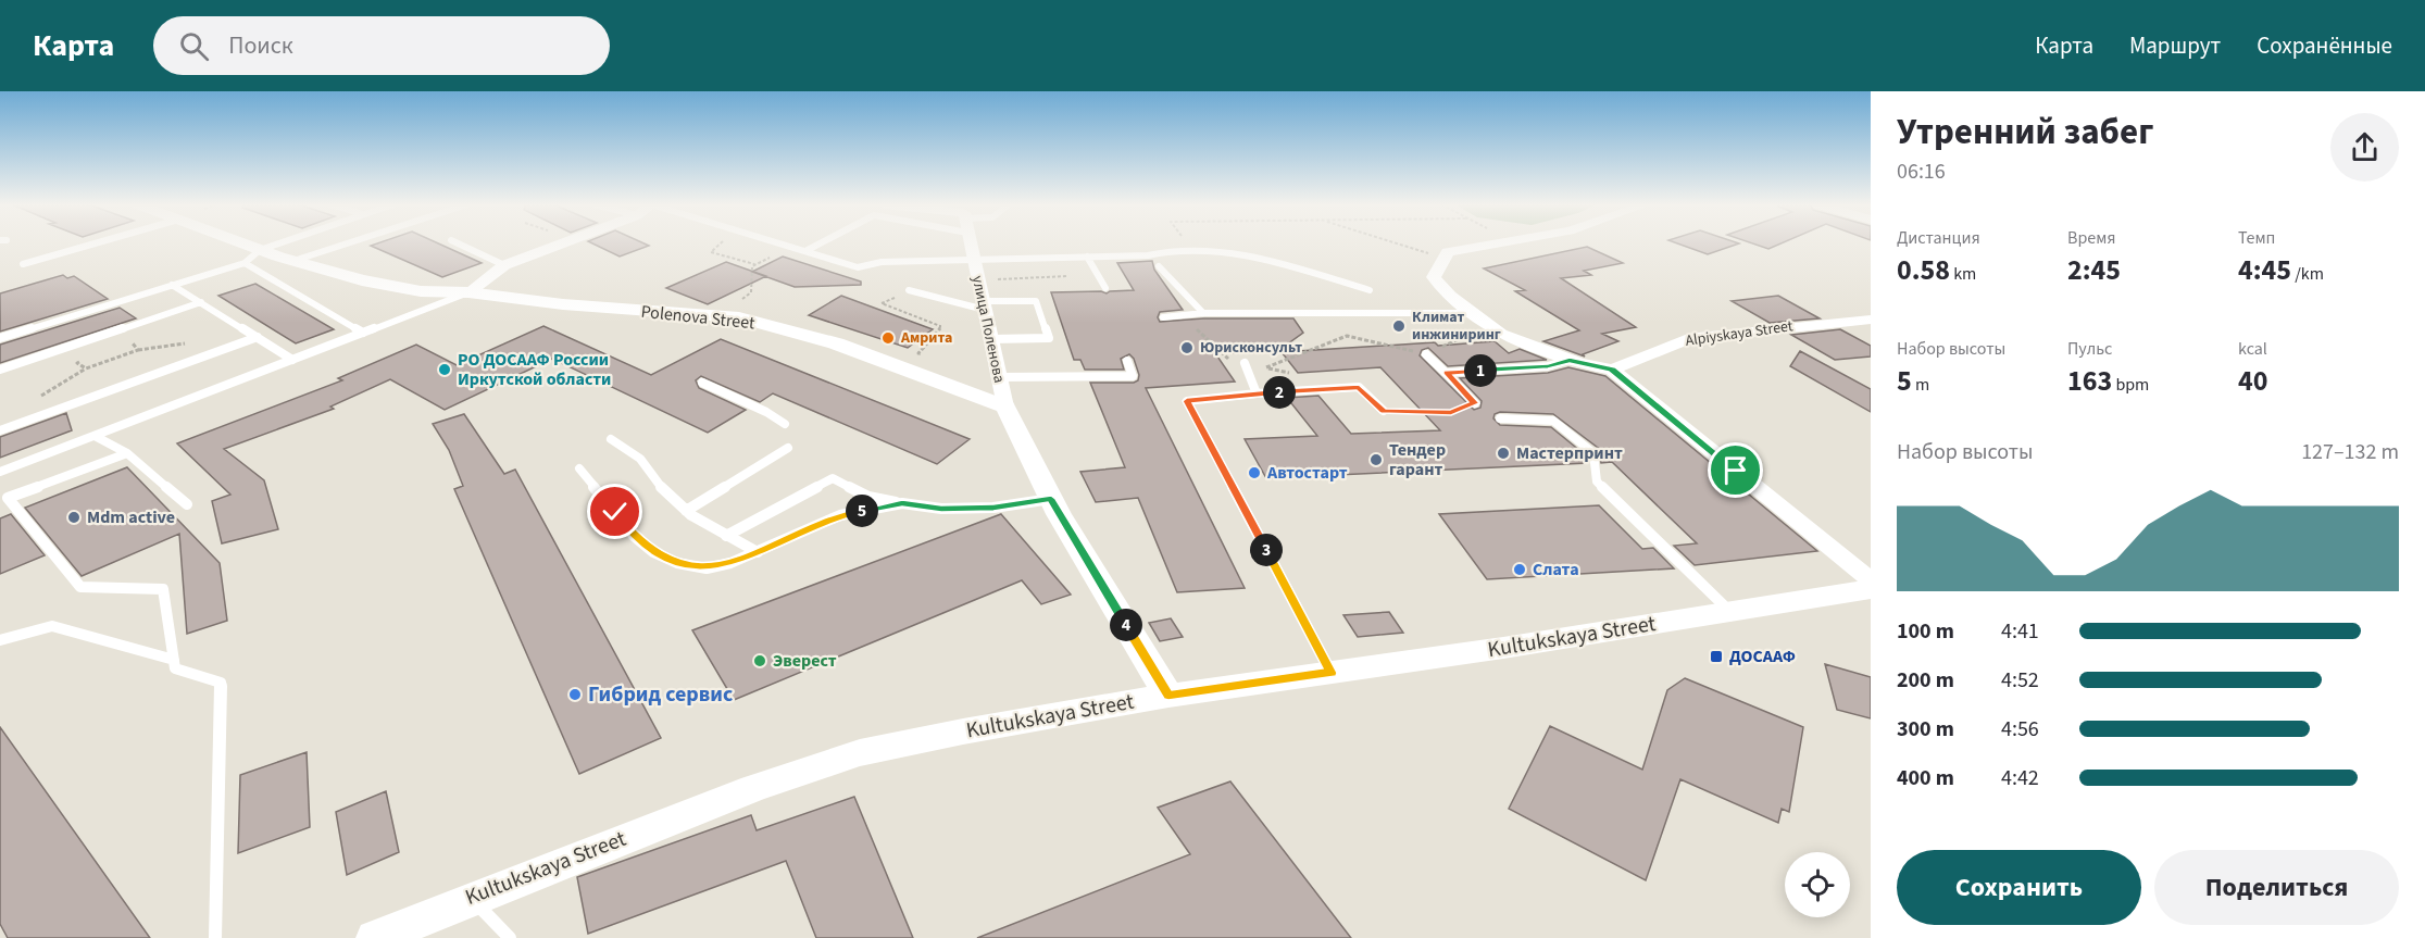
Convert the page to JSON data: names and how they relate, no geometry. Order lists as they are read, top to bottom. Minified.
{"streets":{"street":["Polenova Street","улица Поленова","Alpiyskaya Street","Kultukskaya Street"]},"crossings":[["Polenova Street","улица Поленова"]],"places":{"other":["Климат инжиниринг","Амрита","Юрисконсульт","РО ДОСААФ России Иркутской области","Мастерпринт","Тендер гарант","Автостарт","Mdm active","Слата","Эверест","Гибрид сервис"],"transit":["ДОСААФ"]},"page":{"header":"Карта","search":"Поиск","nav":["Карта","Маршрут","Сохранённые"],"heading":["Утренний забег","06:16"],"stats":[["Дистанция","0.58 km"],["Время","2:45"],["Темп","4:45 /km"],["Набор высоты","5 m"],["Пульс","163 bpm"],["kcal","40"]],"pins":["1","2","5","3","4"],"chart":["Набор высоты","127–132 m"],"list":[{"name":"100 m","note":"4:41"},{"name":"200 m","note":"4:52"},{"name":"300 m","note":"4:56"},{"name":"400 m","note":"4:42"}],"buttons":["Сохранить","Поделиться"]}}
